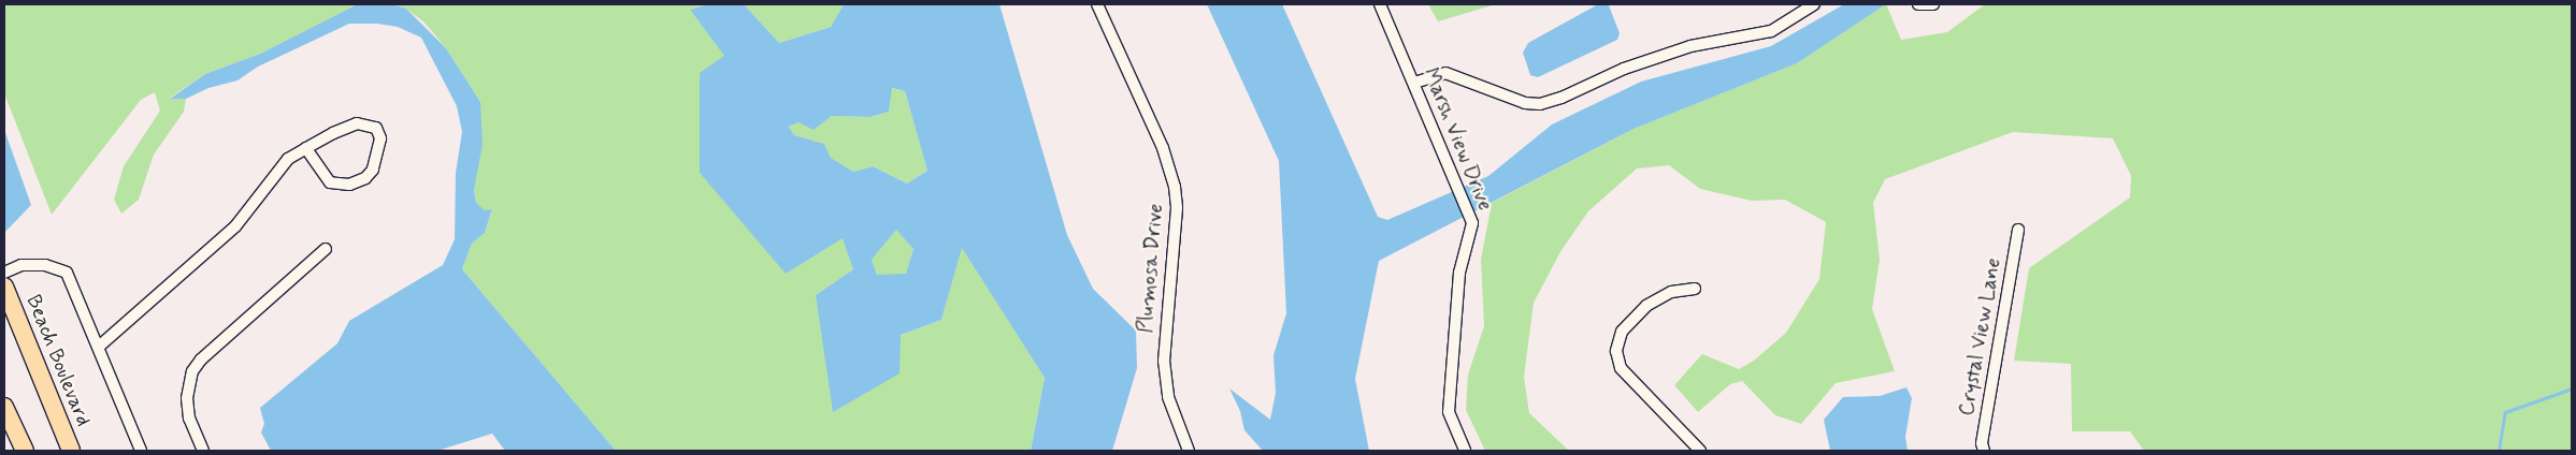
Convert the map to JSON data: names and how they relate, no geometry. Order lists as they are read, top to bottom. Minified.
{"streets":{"highway":["Beach Boulevard"],"street":["Marsh View Drive","Plumosa Drive","Crystal View Lane"]}}
